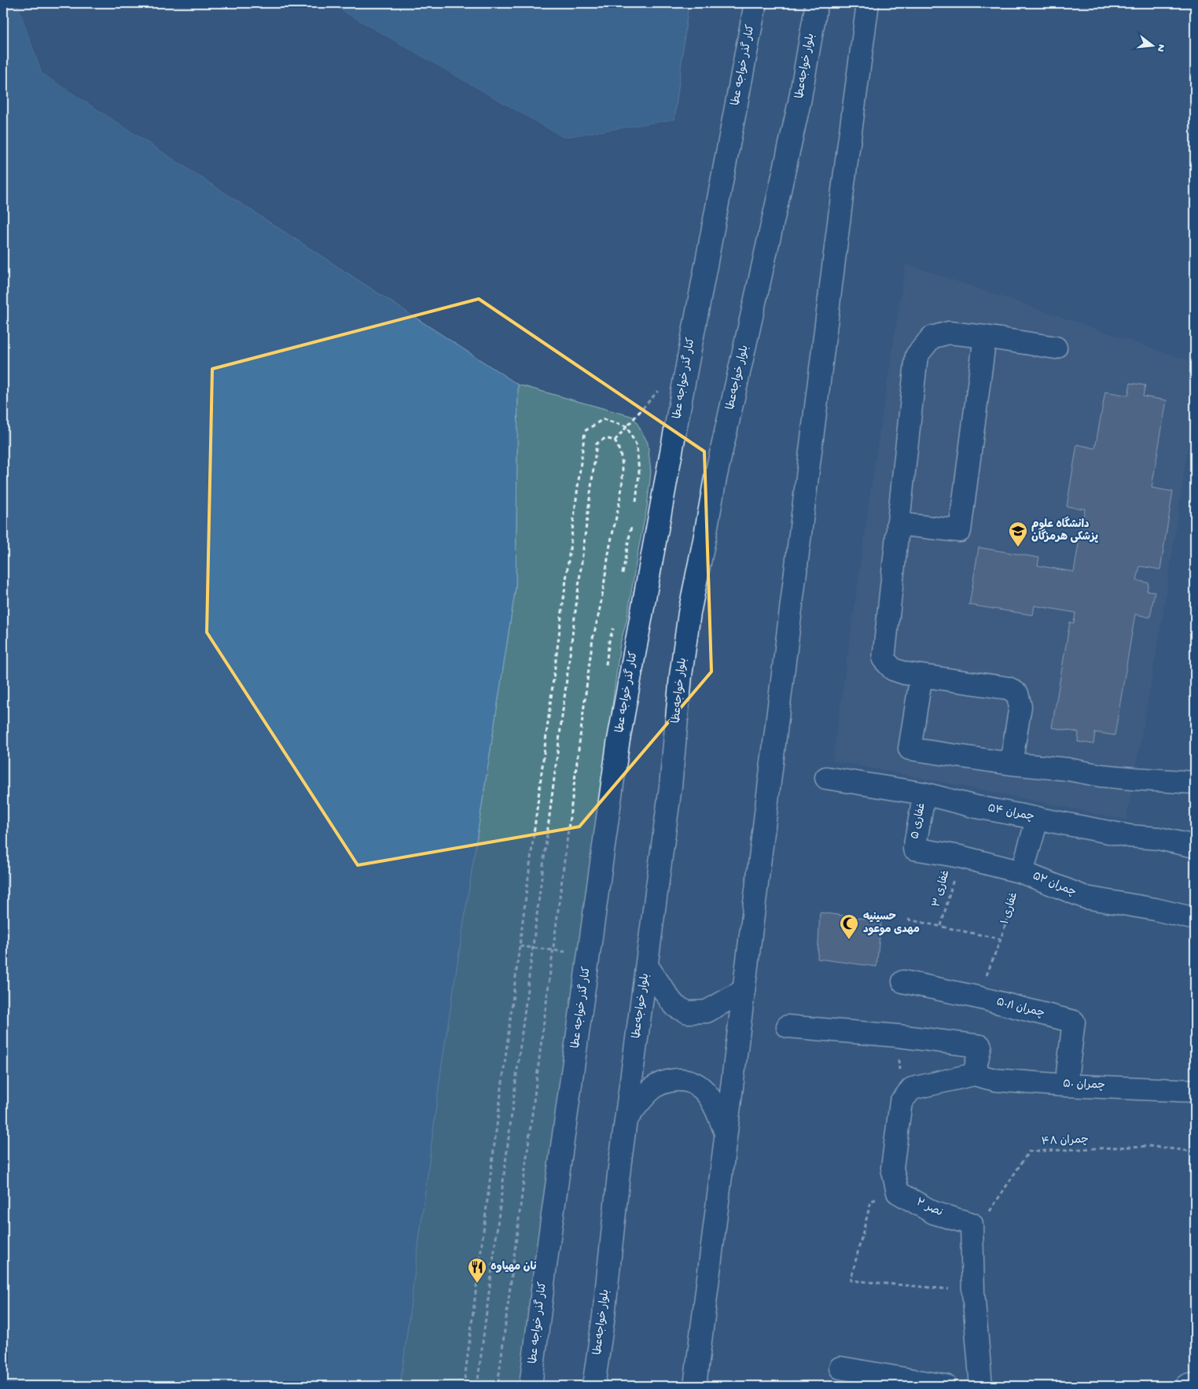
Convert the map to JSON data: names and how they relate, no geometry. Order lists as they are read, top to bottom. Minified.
{"streets":{"main road":["کنار گذر خواجه عطا","بلوار خواجه‌عطا","چمران ۵۴","غفاری ۵","چمران ۵۲","چمران ۵۰/۱","چمران ۵۰","نصر ۲"],"path":["غفاری ۳","غفاری ۱","چمران ۴۸"]},"crossings":[["چمران ۵۴","غفاری ۵"],["غفاری ۵","چمران ۵۲"],["چمران ۵۲","غفاری ۳"],["چمران ۵۲","غفاری ۱"],["غفاری ۱","چمران ۵۰/۱"],["چمران ۵۰/۱","چمران ۵۰"],["چمران ۴۸","نصر ۲"]],"places":{"school or university":["دانشگاه علوم پزشکی هرمزگان"],"mosque":["حسینیه مهدی موعود"],"restaurant":["نان مهیاوه"]},"north":"right"}
